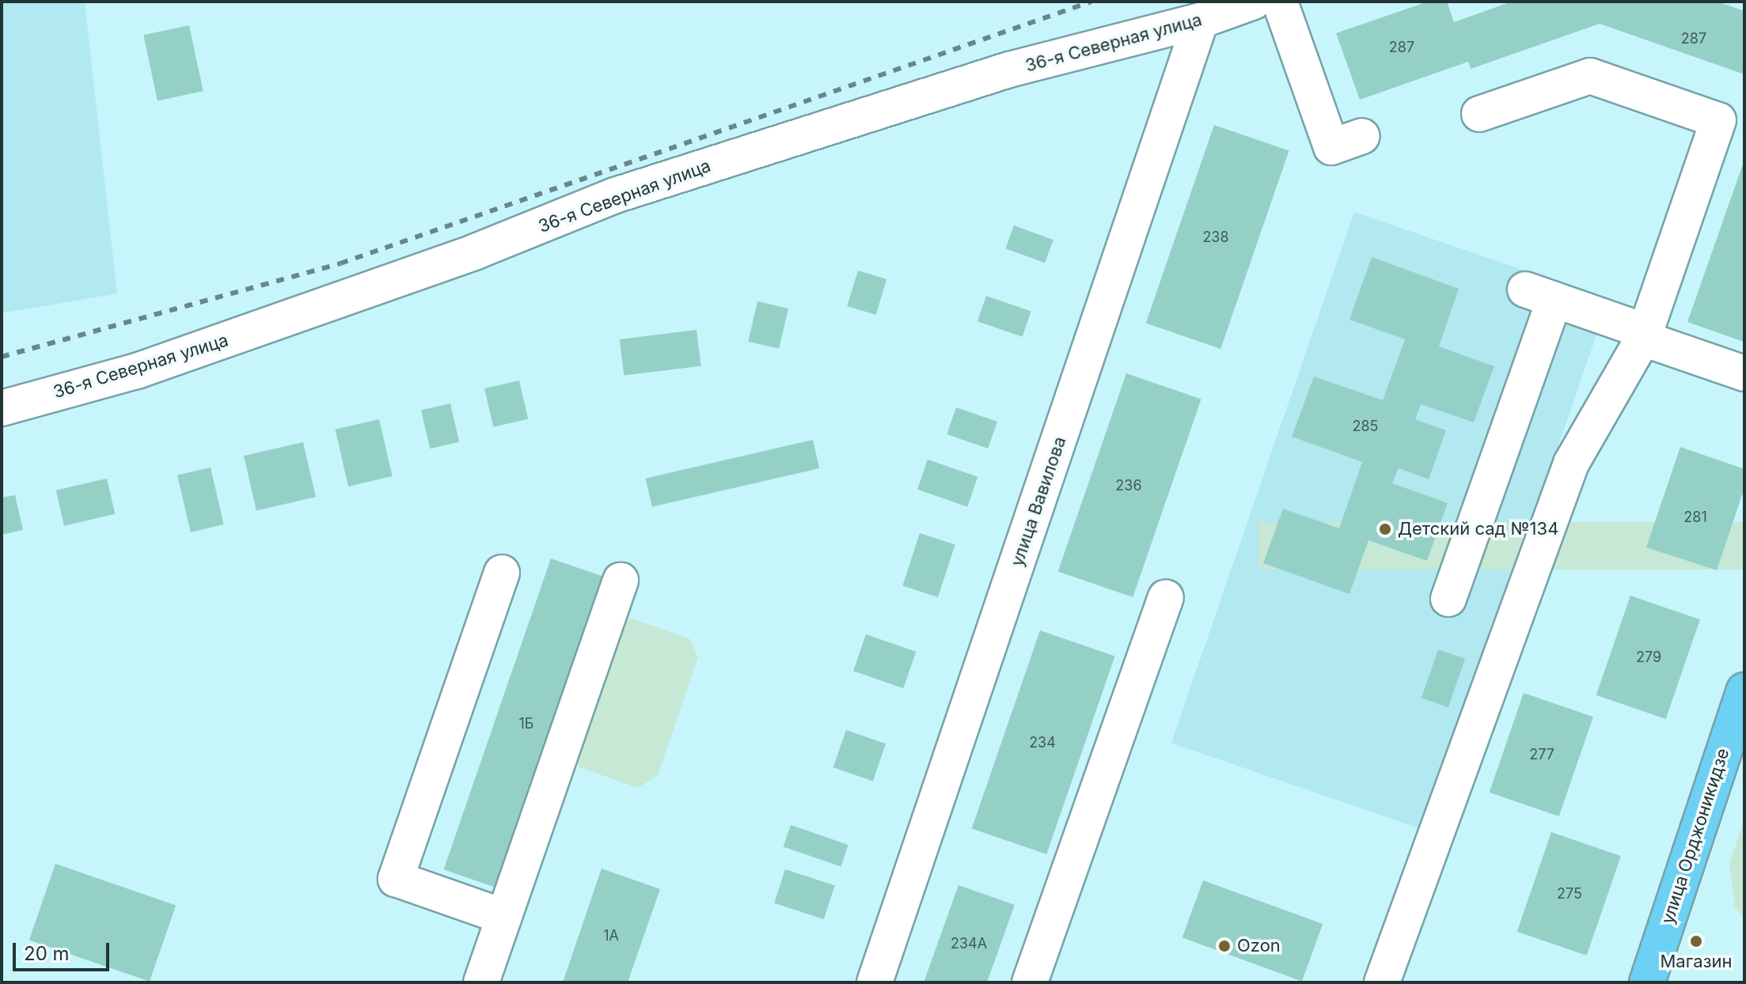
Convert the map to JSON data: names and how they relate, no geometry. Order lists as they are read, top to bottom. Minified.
{"streets":{"main road":["улица Орджоникидзе"],"street":["36-я Северная улица","улица Вавилова"]},"crossings":[["36-я Северная улица","улица Вавилова"]],"places":["Детский сад №134","Магазин","Ozon"],"house_numbers":["287","287","238","285","236","281","279","1Б","234","277","275","1А","234А"],"scale_bar":"20 m"}
